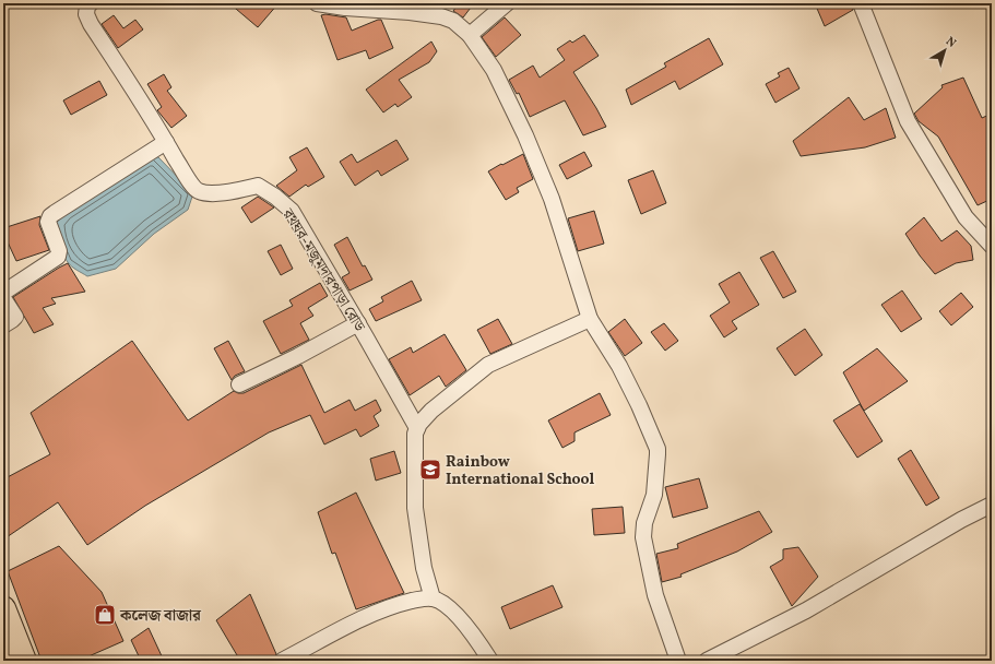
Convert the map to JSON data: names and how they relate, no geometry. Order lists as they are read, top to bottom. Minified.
{"streets":{"street":["রথঘর-মজুমদারপাড়া রোড"]},"places":{"school or university":["Rainbow International School"],"shop":["কলেজ বাজার"]},"north":"top right"}
